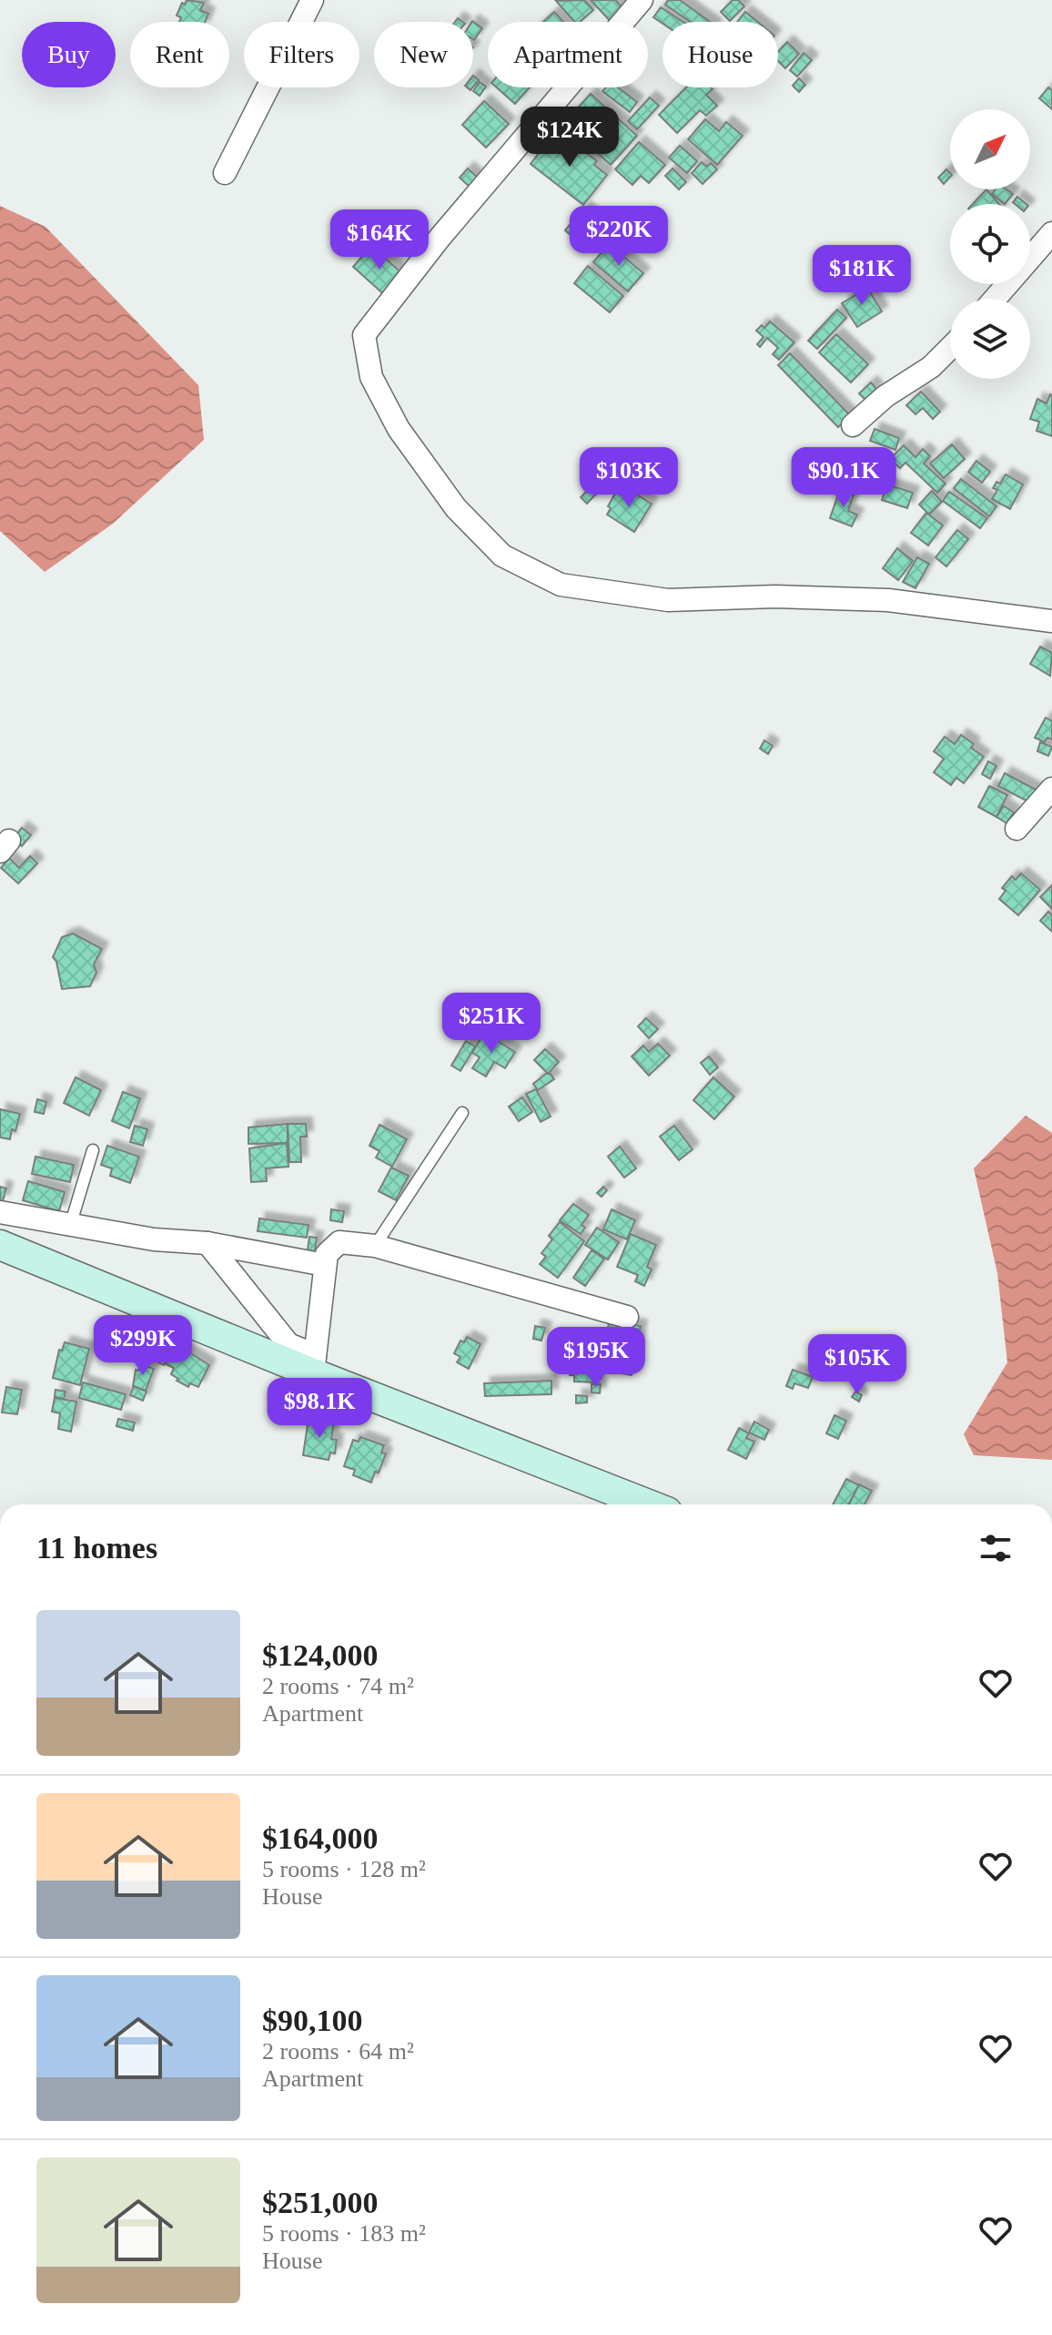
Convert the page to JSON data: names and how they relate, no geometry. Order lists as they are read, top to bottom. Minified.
{"north":"top right","page":{"chip":["Buy","Rent","Filters","New","Apartment","House"],"price":["$124K","$220K","$164K","$181K","$103K","$90.1K","$251K","$299K","$195K","$105K","$98.1K"],"heading":"11 homes","list":[{"name":"$124,000","note":"2 rooms · 74 m² · Apartment"},{"name":"$164,000","note":"5 rooms · 128 m² · House"},{"name":"$90,100","note":"2 rooms · 64 m² · Apartment"},{"name":"$251,000","note":"5 rooms · 183 m² · House"}]}}
